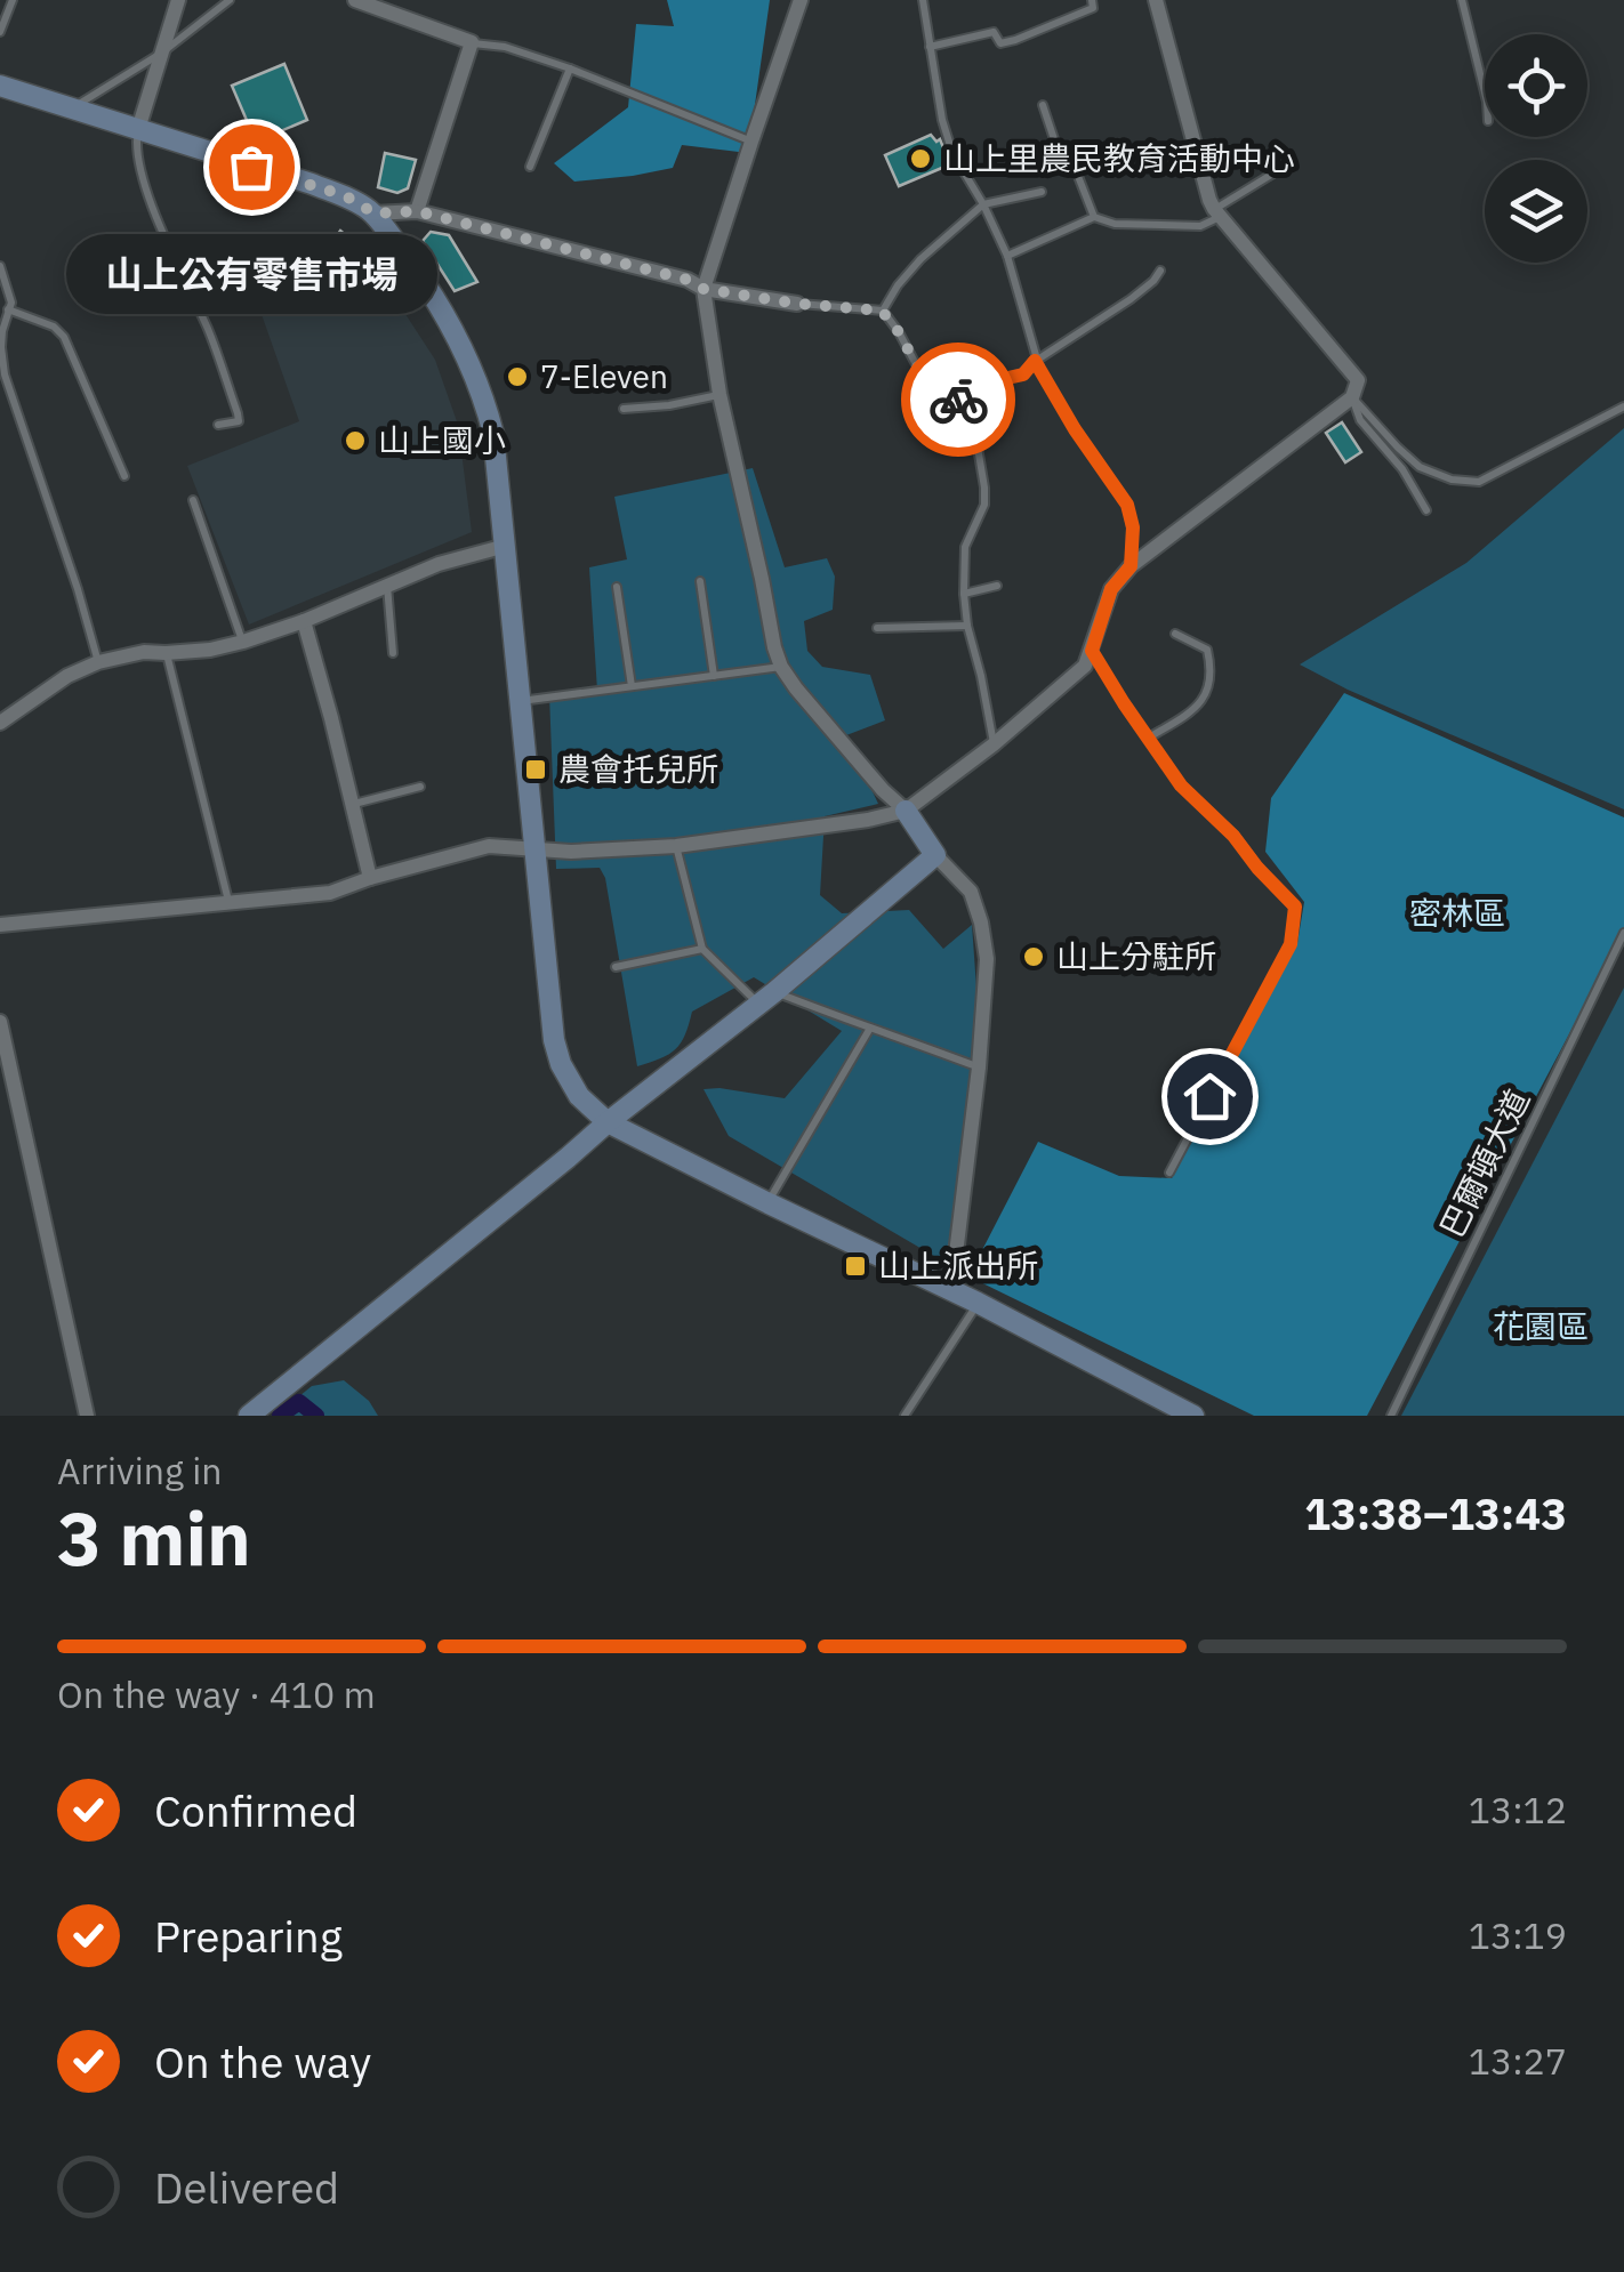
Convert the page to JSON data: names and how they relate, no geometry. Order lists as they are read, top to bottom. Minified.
{"streets":{"lane":["巴爾頓大道"]},"parks":["密林區","花園區"],"places":{"other":["山上里農民教育活動中心","山上公有零售市場","7-Eleven","山上國小","山上分駐所"],"transit":["農會托兒所","山上派出所"]},"page":{"bubble":"山上公有零售市場","heading":["3 min","Arriving in","13:38–13:43"],"bar":"On the way · 410 m","list":[["Confirmed","13:12"],["Preparing","13:19"],["On the way","13:27"],"Delivered"]}}
